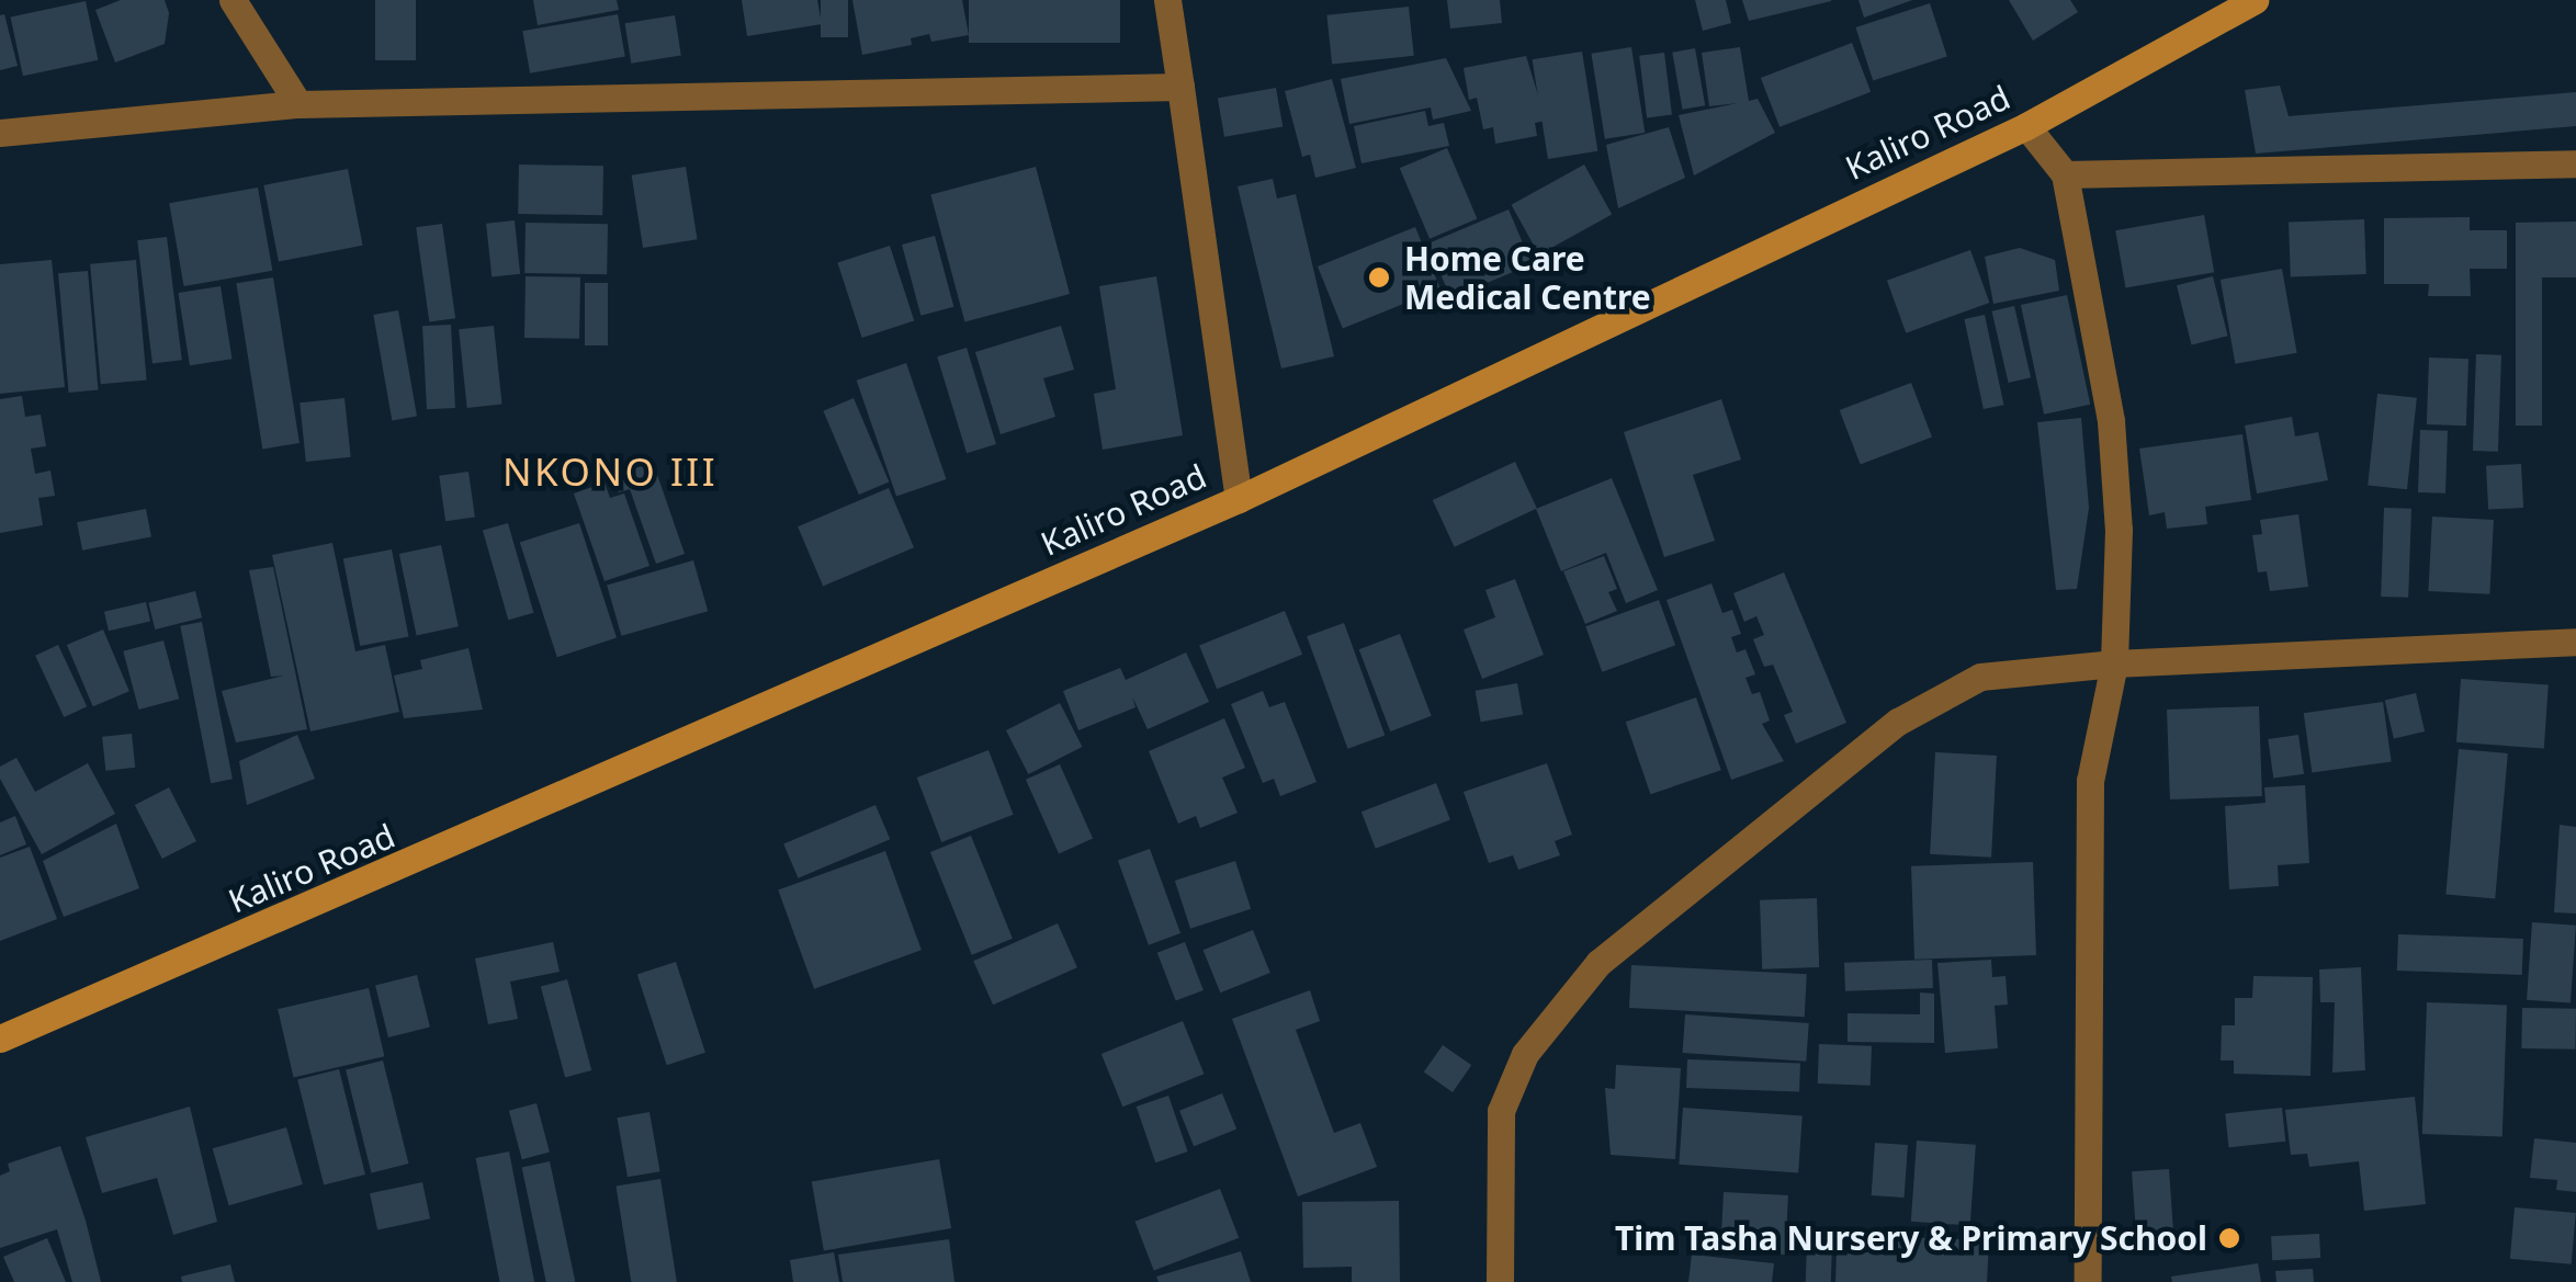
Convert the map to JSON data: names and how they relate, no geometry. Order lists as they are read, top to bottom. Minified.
{"streets":{"main road":["Kaliro Road"]},"districts":["NKONO III"],"places":["Home Care Medical Centre","Tim Tasha Nursery & Primary School"]}
